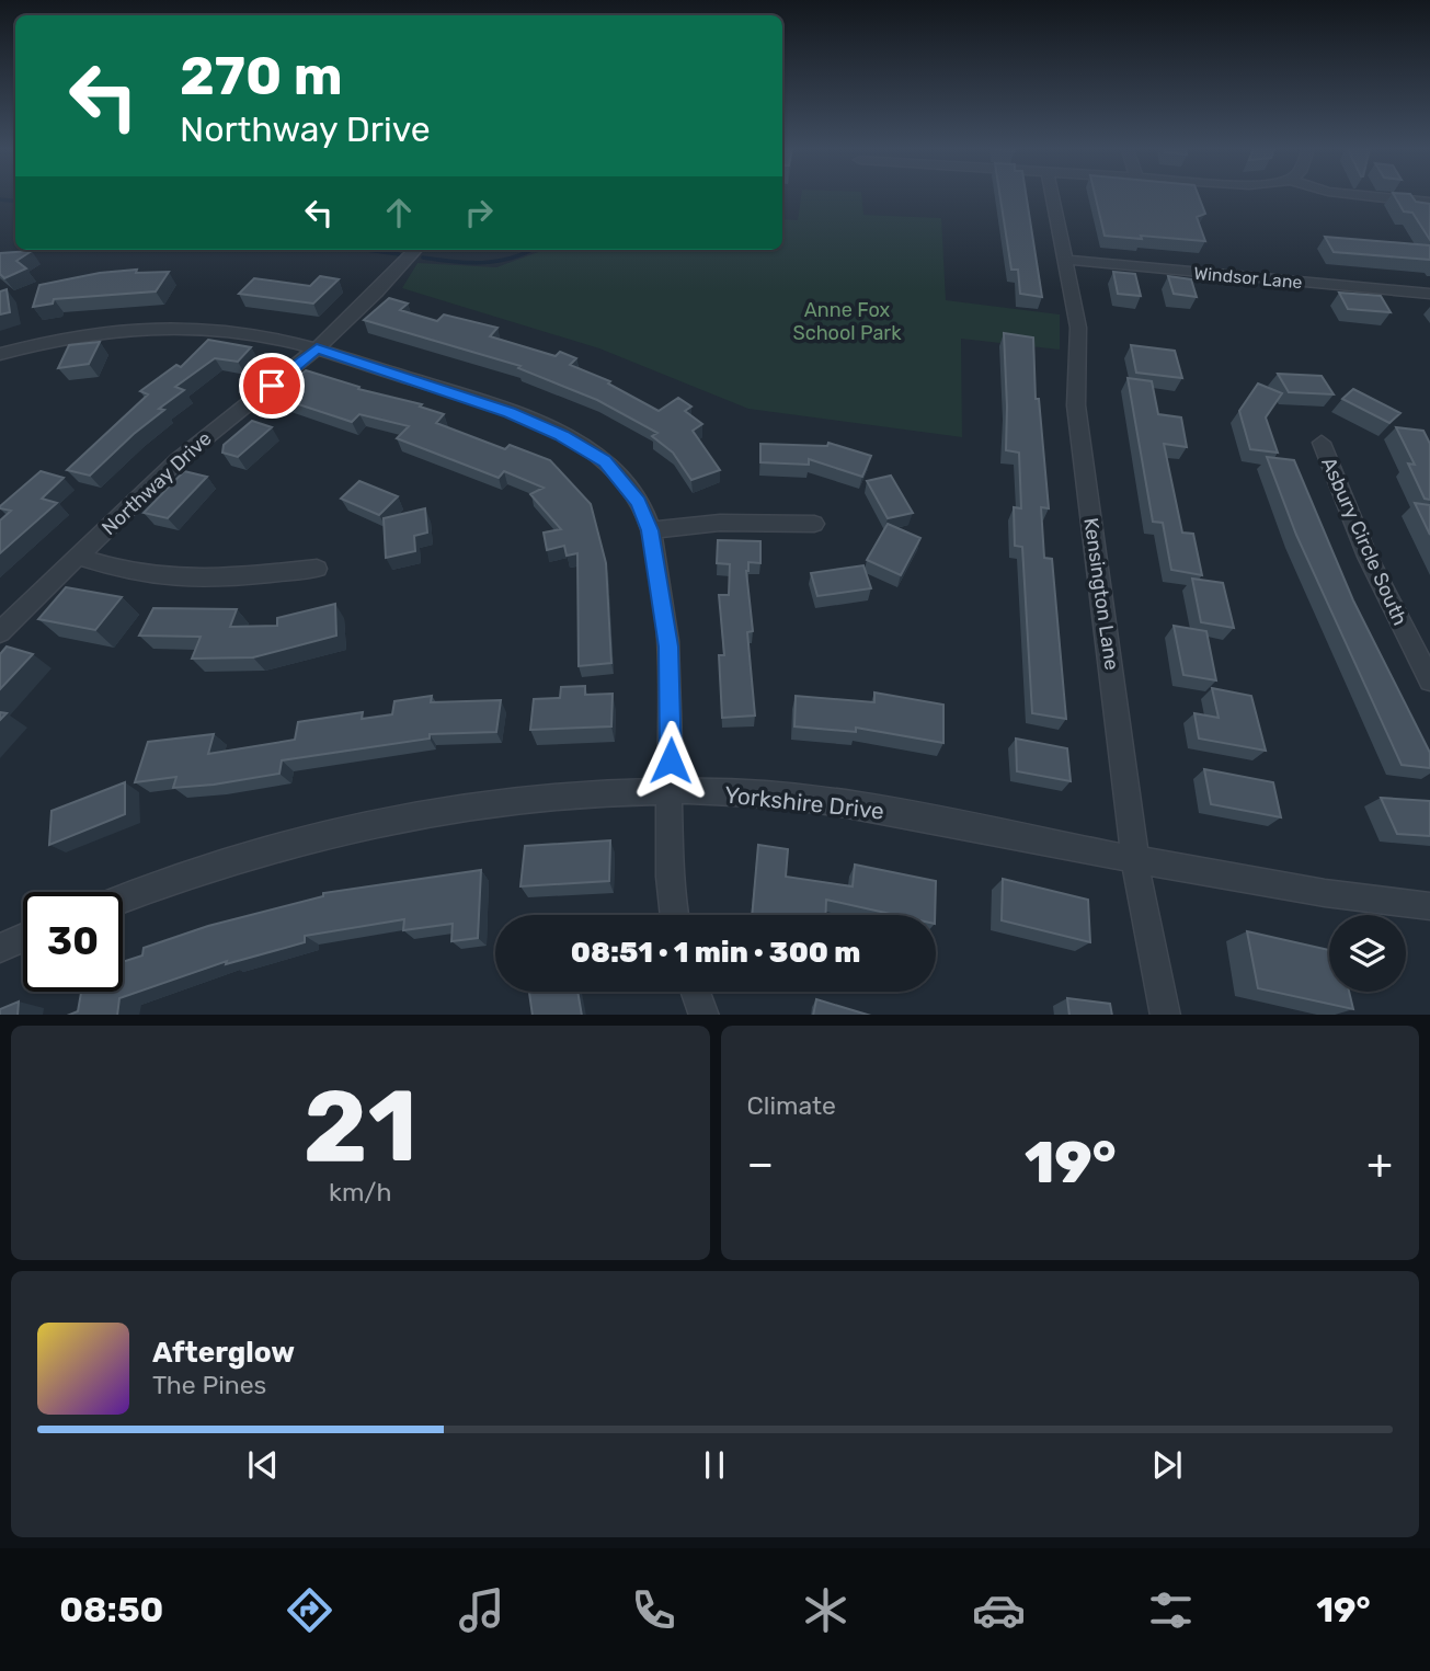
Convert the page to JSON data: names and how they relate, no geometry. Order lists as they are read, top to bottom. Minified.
{"streets":{"street":["Windsor Lane","Northway Drive","Asbury Circle South","Kensington Lane","Yorkshire Drive"]},"crossings":[["Windsor Lane","Kensington Lane"],["Kensington Lane","Yorkshire Drive"]],"parks":["Anne Fox School Park"],"page":{"turn":["270 m","Northway Drive"],"limit":"30","trip":"08:51 · 1 min · 300 m","tile":[["21","km/h"],"Climate"],"heat":["−","19°","+"],"song":["Afterglow","The Pines"],"tabs":["08:50","19°"]}}
